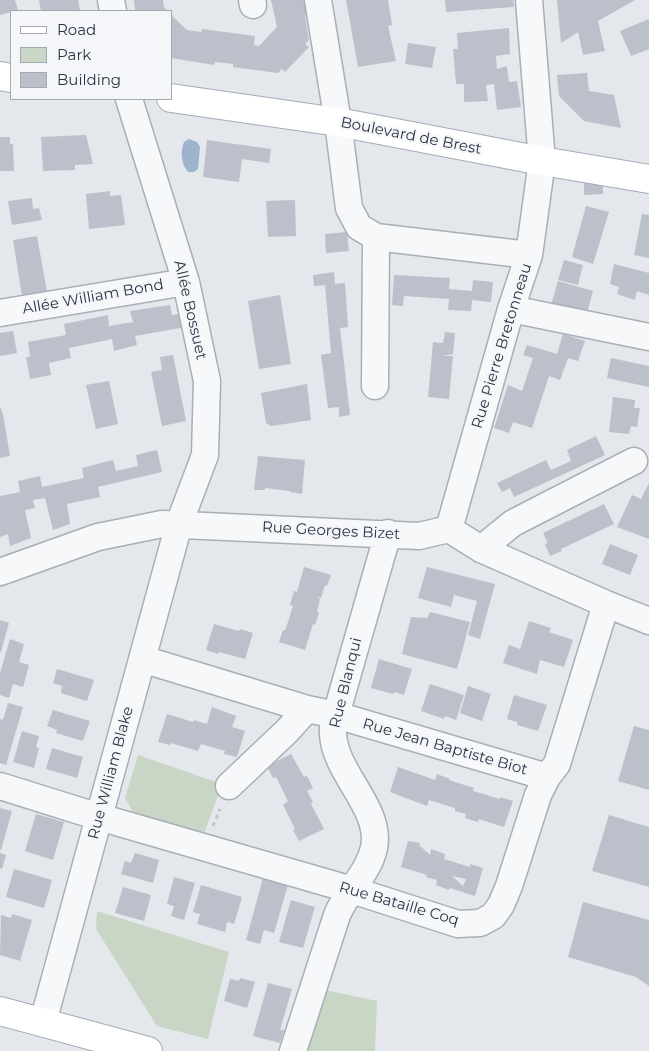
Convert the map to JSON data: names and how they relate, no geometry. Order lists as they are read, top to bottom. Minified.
{"streets":{"main road":["Boulevard de Brest"],"street":["Allée William Bond","Allée Bossuet","Rue Pierre Bretonneau","Rue Georges Bizet","Rue Blanqui","Rue Jean Baptiste Biot","Rue William Blake","Rue Bataille Coq"]},"crossings":[["Boulevard de Brest","Rue Pierre Bretonneau"],["Allée William Bond","Allée Bossuet"],["Allée Bossuet","Rue Georges Bizet"],["Allée Bossuet","Rue William Blake"],["Rue Pierre Bretonneau","Rue Georges Bizet"],["Rue Georges Bizet","Rue Blanqui"],["Rue Georges Bizet","Rue William Blake"],["Rue Blanqui","Rue Jean Baptiste Biot"],["Rue Blanqui","Rue Bataille Coq"],["Rue Jean Baptiste Biot","Rue William Blake"],["Rue Jean Baptiste Biot","Rue Bataille Coq"],["Rue William Blake","Rue Bataille Coq"]],"legend":["Road","Park","Building"]}
